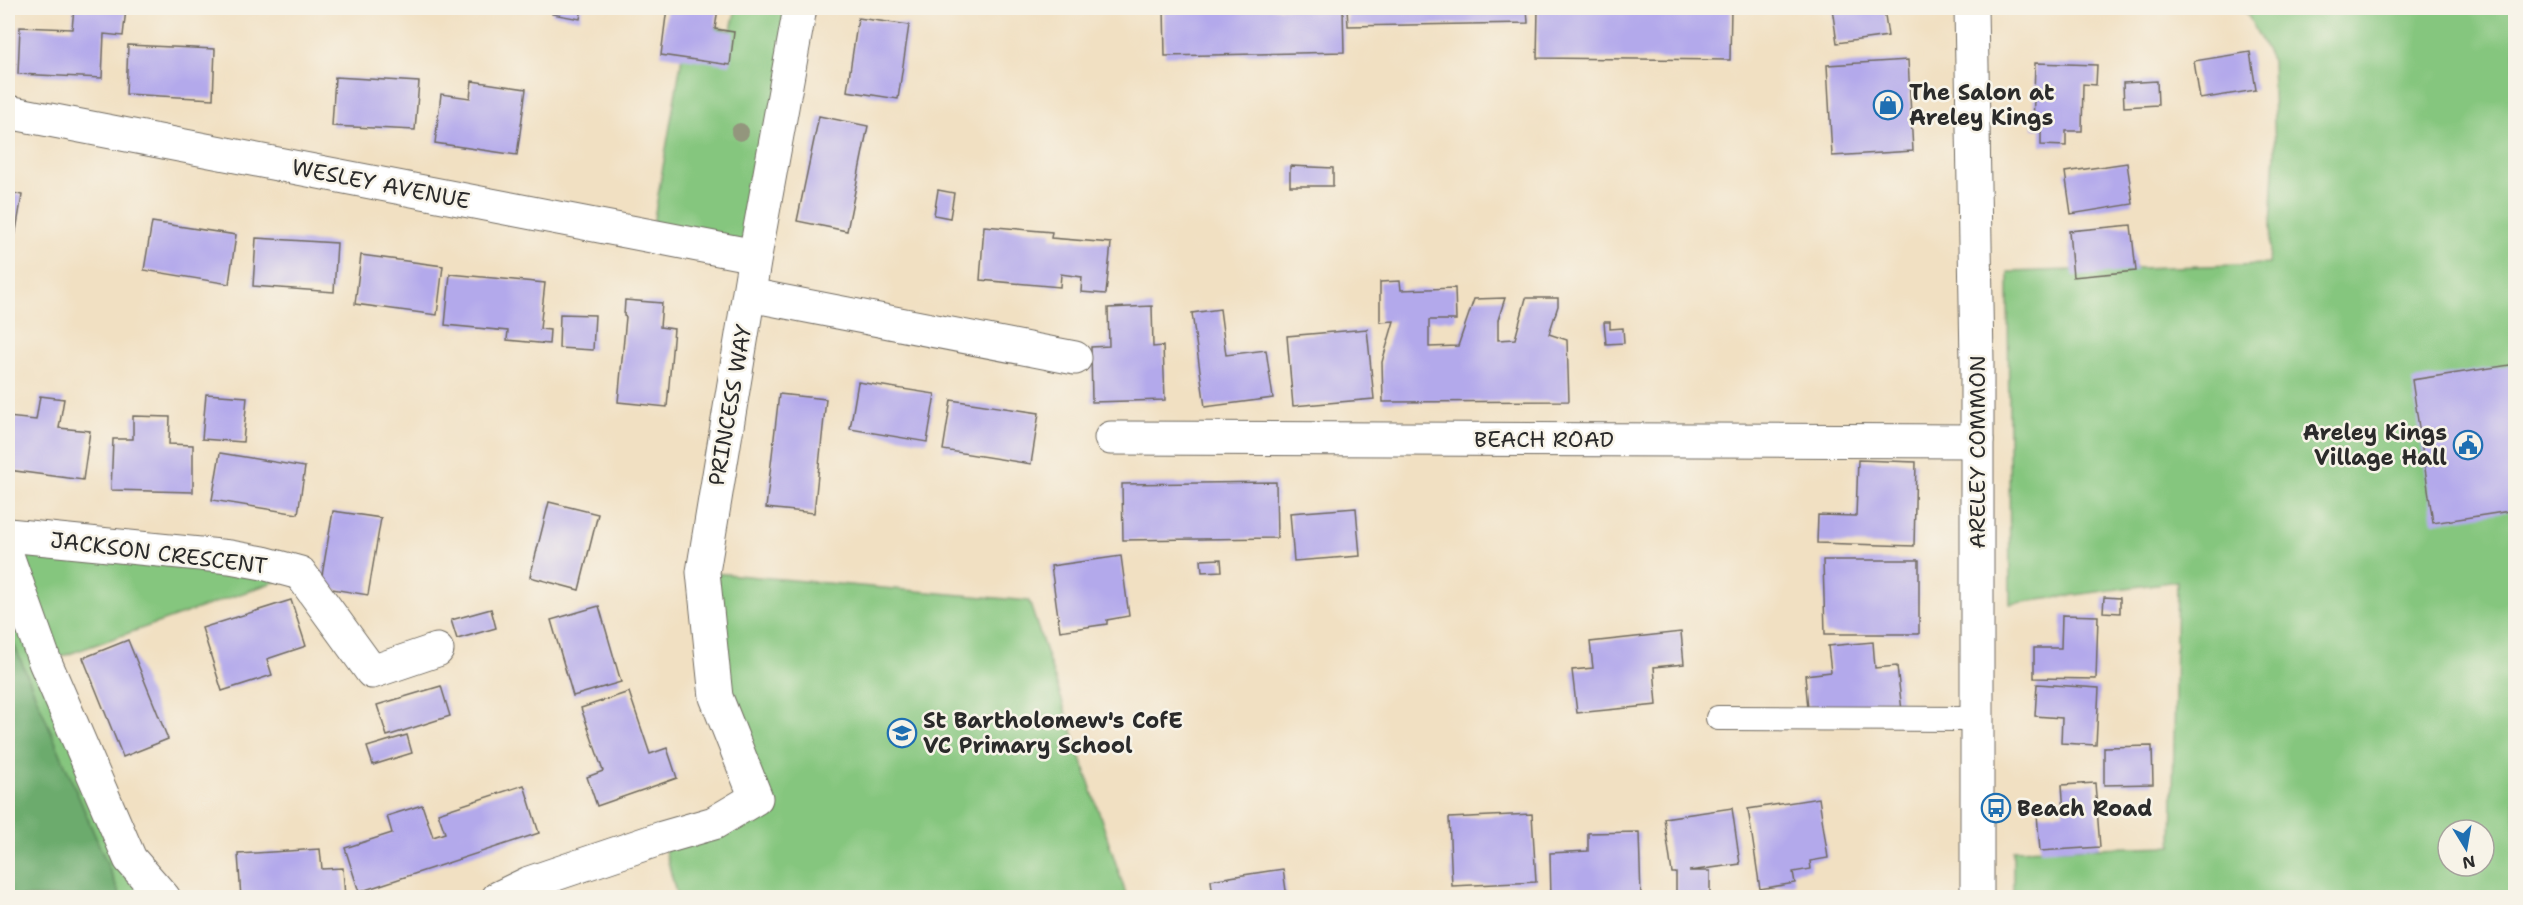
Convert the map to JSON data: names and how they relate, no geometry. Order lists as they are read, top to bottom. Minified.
{"streets":{"street":["WESLEY AVENUE","PRINCESS WAY","BEACH ROAD","ARELEY COMMON","JACKSON CRESCENT"]},"crossings":[["WESLEY AVENUE","PRINCESS WAY"],["BEACH ROAD","ARELEY COMMON"]],"places":{"shop":["The Salon at Areley Kings"],"public building":["Areley Kings Village Hall"],"school or university":["St Bartholomew's CofE VC Primary School"],"bus stop":["Beach Road"]},"north":"bottom"}
